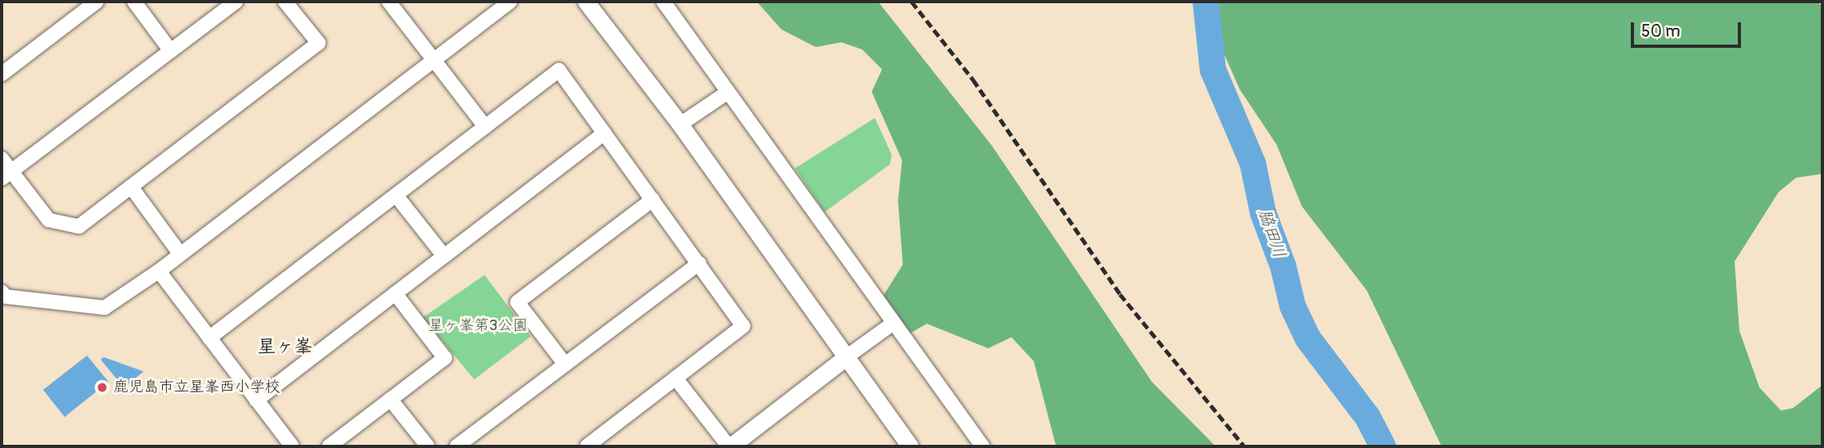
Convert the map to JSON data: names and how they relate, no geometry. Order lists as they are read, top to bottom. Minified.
{"districts":["星ヶ峯"],"water":["脇田川"],"parks":["星ヶ峯第3公園"],"places":["鹿児島市立星峯西小学校"],"scale_bar":"50 m"}
